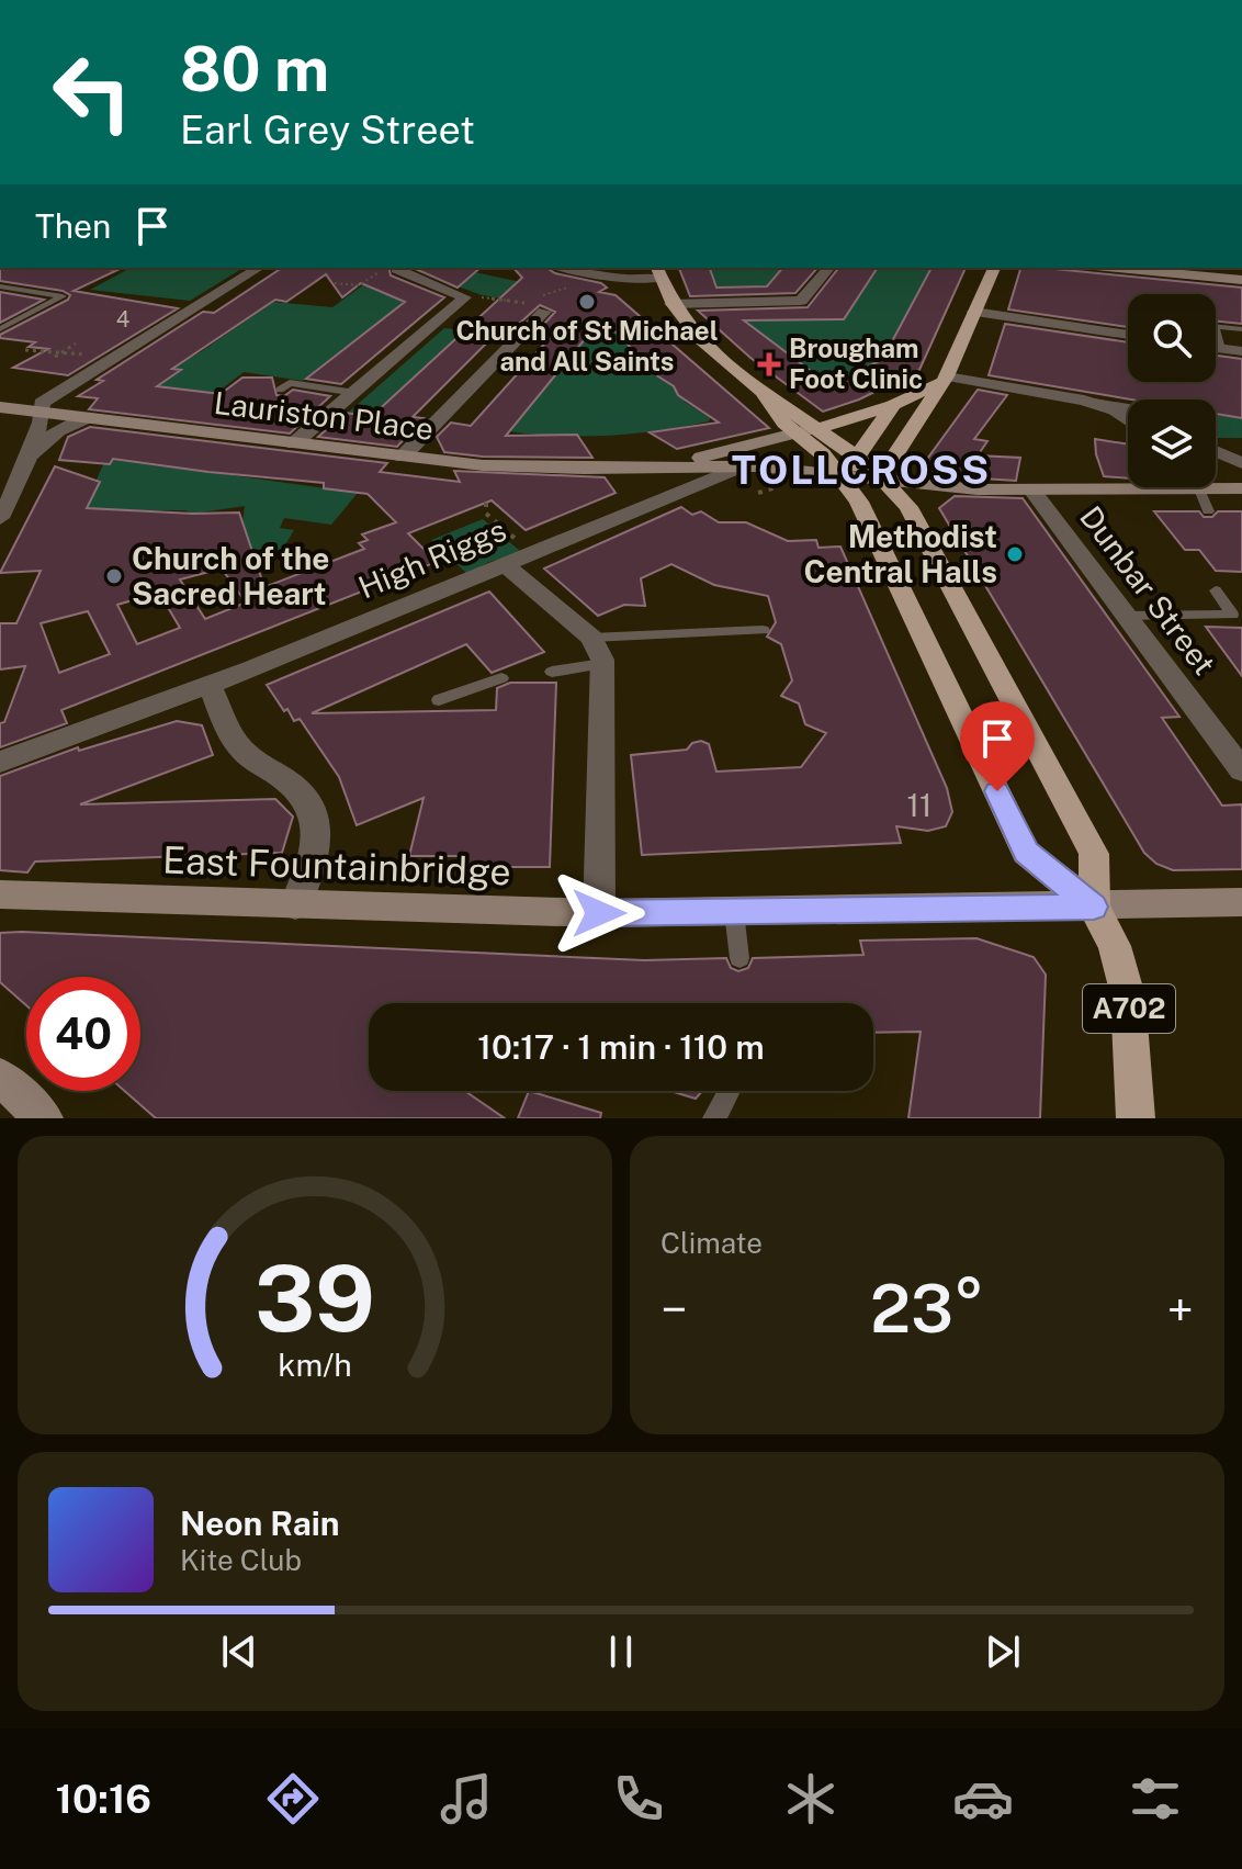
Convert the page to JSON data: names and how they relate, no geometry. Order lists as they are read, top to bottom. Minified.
{"streets":{"main road":["A702"],"street":["Lauriston Place","High Riggs","Dunbar Street","East Fountainbridge"]},"crossings":[["Lauriston Place","High Riggs"],["Lauriston Place","Dunbar Street"],["Lauriston Place","A702"],["East Fountainbridge","A702"]],"districts":["TOLLCROSS"],"places":{"other":["Church of St Michael and All Saints","Methodist Central Halls","Church of the Sacred Heart"],"health":["Brougham Foot Clinic"]},"house_numbers":["4","11"],"page":{"turn":["80 m","Earl Grey Street"],"then":"Then","limit":"40","trip":"10:17 · 1 min · 110 m","tile":"Climate","heat":["−","23°","+"],"song":["Neon Rain","Kite Club"],"tabs":"10:16","gauge":["39","km/h"]}}
